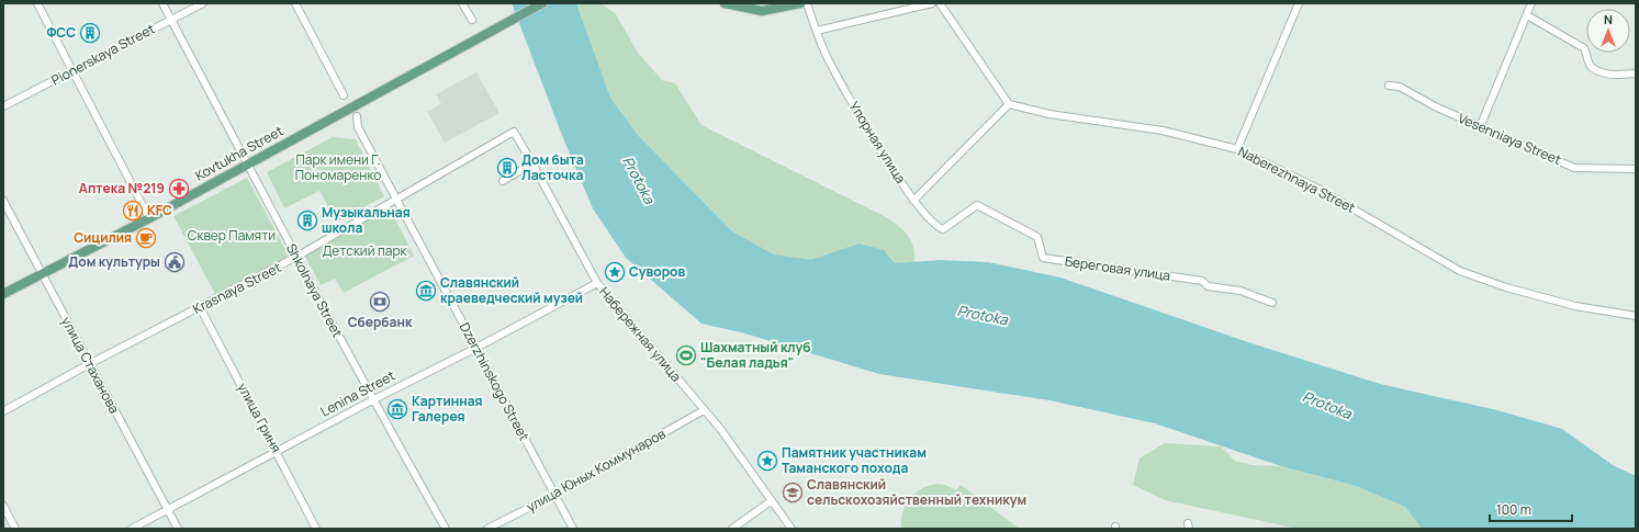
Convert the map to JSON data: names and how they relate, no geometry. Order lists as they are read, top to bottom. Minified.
{"streets":{"main road":["Kovtukha Street"],"street":["Pionerskaya Street","Vesenniaya Street","Упорная улица","Naberezhnaya Street","Береговая улица","Krasnaya Street","Shkolnaya Street","Набережная улица","улица Стаханова","Dzerzhinskogo Street","Lenina Street","улица Гриня","улица Юных Коммунаров"]},"crossings":[["Pionerskaya Street","Shkolnaya Street"],["Упорная улица","Береговая улица"],["Kovtukha Street","Shkolnaya Street"],["Kovtukha Street","улица Стаханова"],["Krasnaya Street","Shkolnaya Street"],["Krasnaya Street","Набережная улица"],["Krasnaya Street","улица Стаханова"],["Krasnaya Street","Dzerzhinskogo Street"],["Krasnaya Street","улица Гриня"],["Shkolnaya Street","Lenina Street"],["Набережная улица","Lenina Street"],["Набережная улица","улица Юных Коммунаров"],["улица Стаханова","Lenina Street"],["Dzerzhinskogo Street","Lenina Street"],["Dzerzhinskogo Street","улица Юных Коммунаров"],["Lenina Street","улица Гриня"]],"water":["Protoka"],"parks":["Парк имени Г. Пономаренко","Сквер Памяти","Детский парк"],"places":{"building":["ФСС","Дом быта Ласточка","Музыкальная школа"],"pharmacy":["Аптека №219"],"restaurant":["KFC"],"cafe":["Сицилия"],"public building":["Дом культуры"],"place":["Суворов","Памятник участникам Таманского похода"],"museum":["Славянский краеведческий музей","Картинная Галерея"],"bank":["Сбербанк"],"sports":["Шахматный клуб \"Белая ладья\""],"school or university":["Славянский сельскохозяйственный техникум"]},"scale_bar":"100 m","north":"top"}
